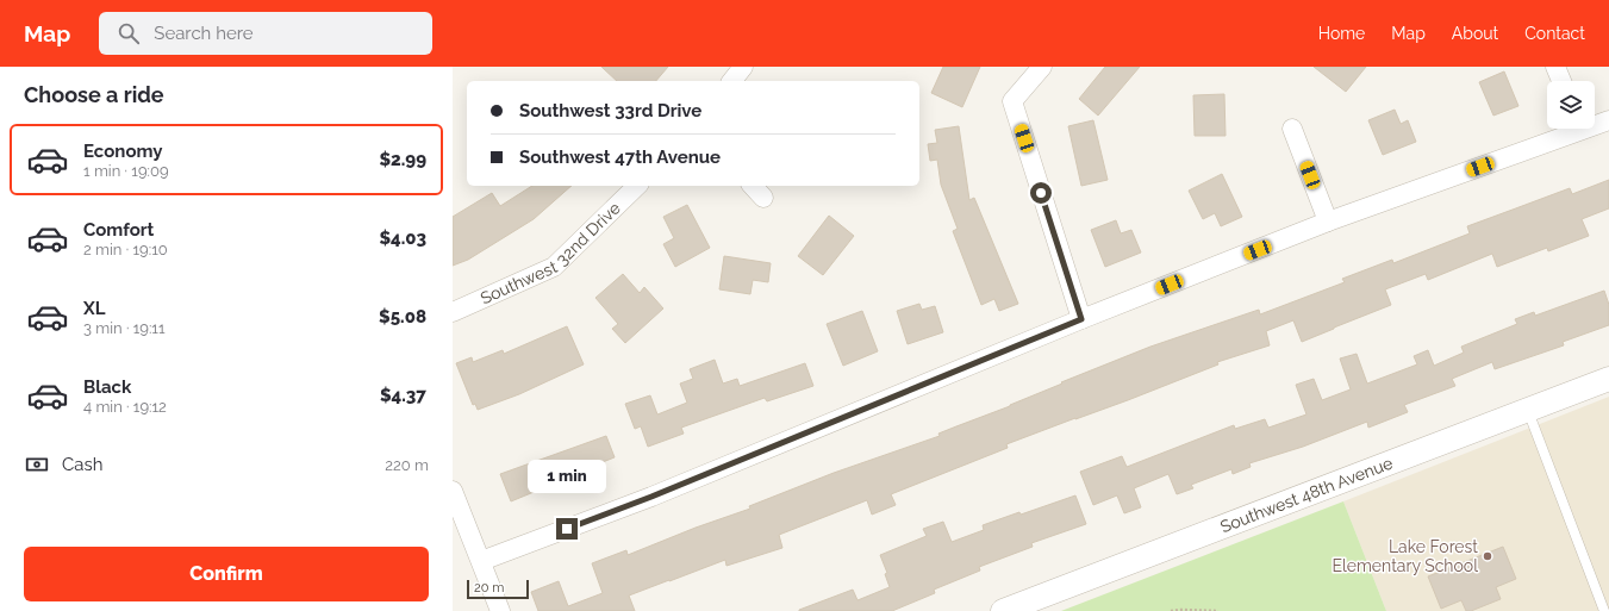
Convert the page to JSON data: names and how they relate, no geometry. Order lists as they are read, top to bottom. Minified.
{"streets":{"street":["Southwest 32nd Drive","Southwest 48th Avenue"]},"places":["Lake Forest Elementary School"],"scale_bar":"20 m","page":{"header":"Map","search":"Search here","nav":["Home","Map","About","Contact"],"heading":"Choose a ride","banner":["Southwest 33rd Drive","Southwest 47th Avenue"],"list":[{"name":"Economy","note":"1 min · 19:09","value":"$2.99"},{"name":"Comfort","note":"2 min · 19:10","value":"$4.03"},{"name":"XL","note":"3 min · 19:11","value":"$5.08"},{"name":"Black","note":"4 min · 19:12","value":"$4.37"}],"pay":["Cash","220 m"],"bubble":"1 min","buttons":"Confirm","scale":"20 m"}}
